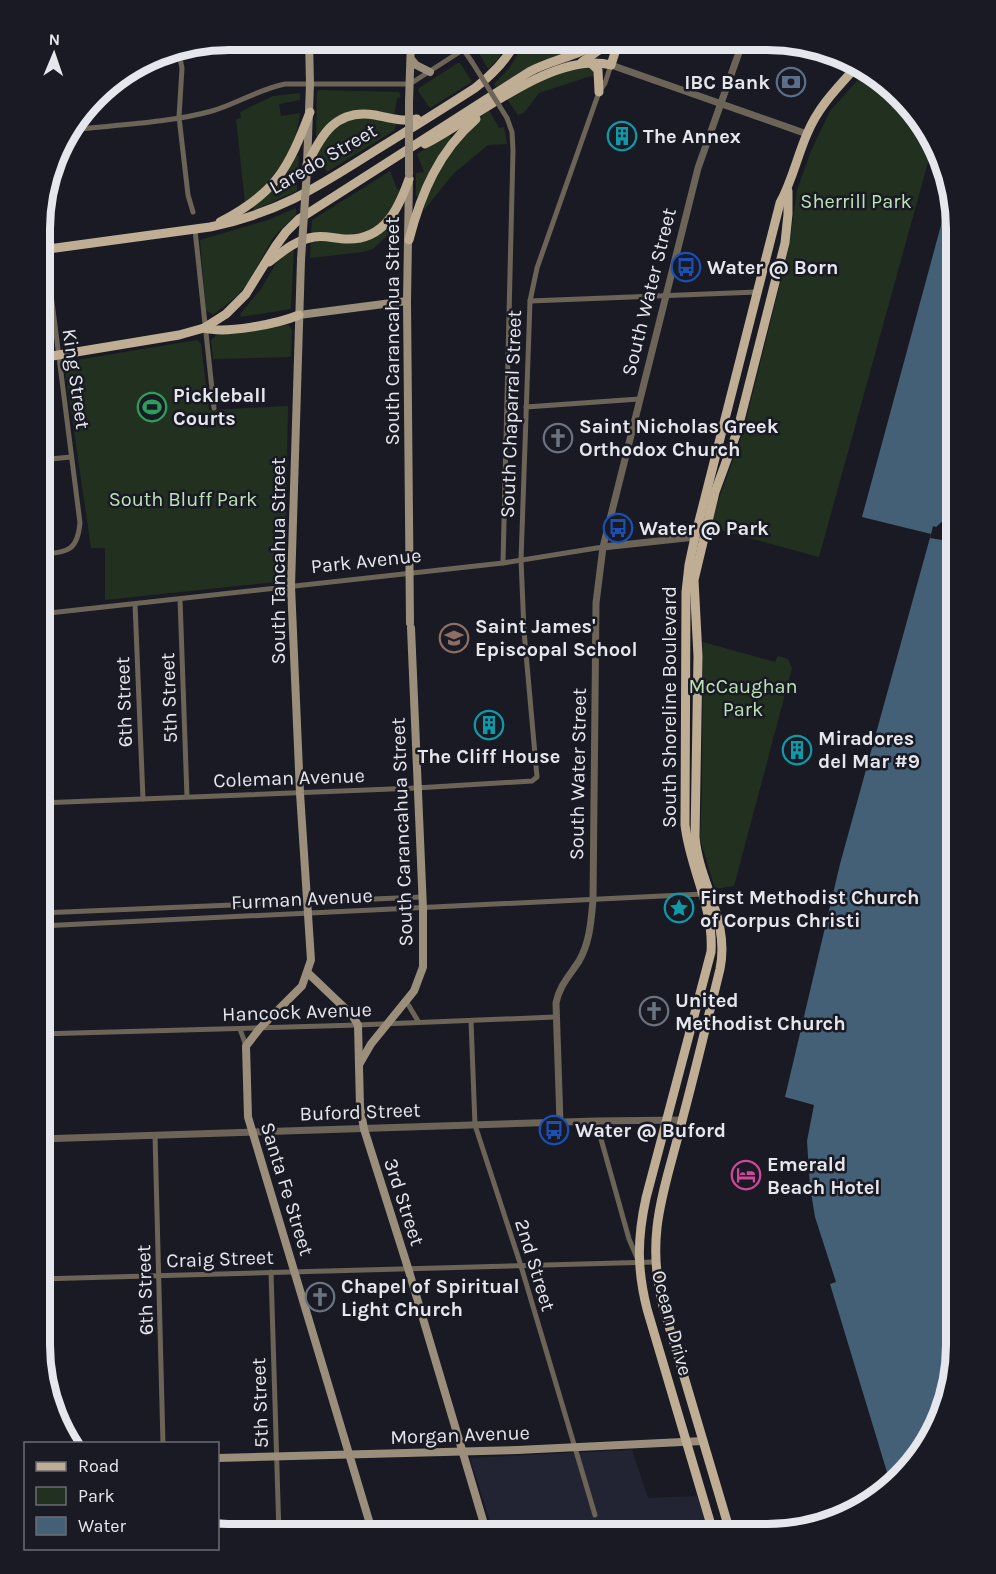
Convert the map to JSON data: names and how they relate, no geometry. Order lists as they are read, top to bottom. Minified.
{"streets":{"main road":["Laredo Street","South Carancahua Street","South Tancahua Street","South Shoreline Boulevard","Santa Fe Street","3rd Street","Ocean Drive","Morgan Avenue"],"street":["South Water Street","King Street","South Chaparral Street","Park Avenue","5th Street","6th Street","Coleman Avenue","Furman Avenue","Hancock Avenue","Buford Street","Craig Street","2nd Street"]},"crossings":[["South Water Street","Park Avenue"],["South Water Street","Furman Avenue"],["South Water Street","Hancock Avenue"],["South Water Street","Buford Street"],["South Carancahua Street","Park Avenue"],["South Carancahua Street","Coleman Avenue"],["South Carancahua Street","Furman Avenue"],["South Carancahua Street","Hancock Avenue"],["South Chaparral Street","Park Avenue"],["South Chaparral Street","Coleman Avenue"],["South Tancahua Street","Park Avenue"],["South Tancahua Street","Coleman Avenue"],["South Tancahua Street","Furman Avenue"],["Park Avenue","5th Street"],["Park Avenue","6th Street"],["Park Avenue","South Shoreline Boulevard"],["5th Street","Coleman Avenue"],["5th Street","Craig Street"],["5th Street","Morgan Avenue"],["6th Street","Coleman Avenue"],["6th Street","Buford Street"],["6th Street","Craig Street"],["South Shoreline Boulevard","Furman Avenue"],["South Shoreline Boulevard","Buford Street"],["South Shoreline Boulevard","Craig Street"],["South Shoreline Boulevard","Ocean Drive"],["Hancock Avenue","3rd Street"],["Hancock Avenue","2nd Street"],["Buford Street","Santa Fe Street"],["Buford Street","3rd Street"],["Buford Street","2nd Street"],["Buford Street","Ocean Drive"],["Santa Fe Street","Craig Street"],["Santa Fe Street","Morgan Avenue"],["3rd Street","Craig Street"],["3rd Street","Morgan Avenue"],["Craig Street","2nd Street"],["Craig Street","Ocean Drive"],["2nd Street","Morgan Avenue"],["Ocean Drive","Morgan Avenue"]],"parks":["Sherrill Park","South Bluff Park","McCaughan Park"],"places":{"bank":["IBC Bank"],"building":["The Annex","The Cliff House","Miradores del Mar #9"],"bus stop":["Water @ Born","Water @ Park","Water @ Buford"],"sports":["Pickleball Courts"],"church":["Saint Nicholas Greek Orthodox Church","United Methodist Church","Chapel of Spiritual Light Church"],"school or university":["Saint James' Episcopal School"],"place":["First Methodist Church of Corpus Christi"],"hotel":["Emerald Beach Hotel"]},"legend":["Road","Park","Water"],"north":"top"}
